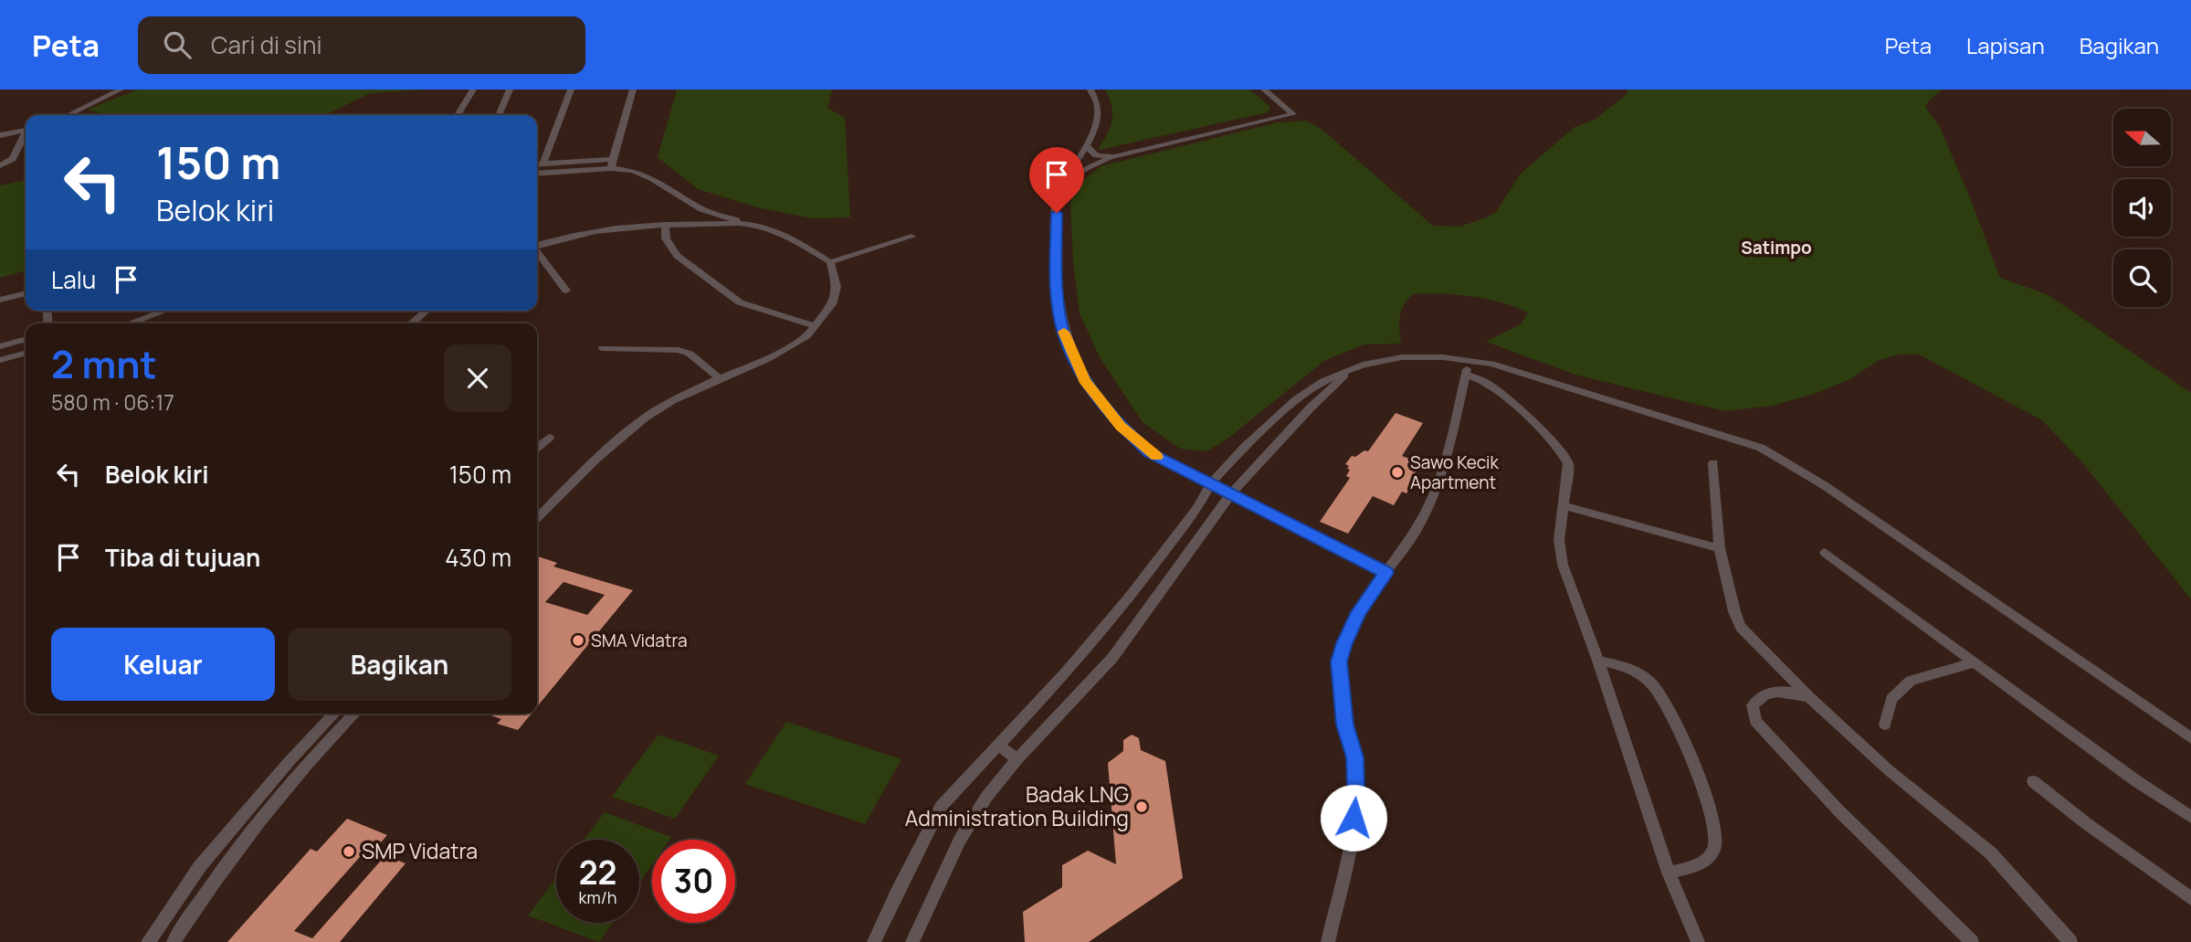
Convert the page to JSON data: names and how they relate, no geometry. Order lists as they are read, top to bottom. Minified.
{"districts":["Satimpo"],"places":["Sawo Kecik Apartment","SMA Vidatra","Badak LNG Administration Building","SMP Vidatra"],"north":"left","page":{"header":"Peta","search":"Cari di sini","nav":["Peta","Lapisan","Bagikan"],"turn":["150 m","Belok kiri"],"then":"Lalu","heading":["2 mnt","580 m · 06:17"],"list":[{"name":"Belok kiri","value":"150 m"},{"name":"Tiba di tujuan","value":"430 m"}],"buttons":["Keluar","Bagikan"],"speed":"22 km/h","limit":"30"}}
